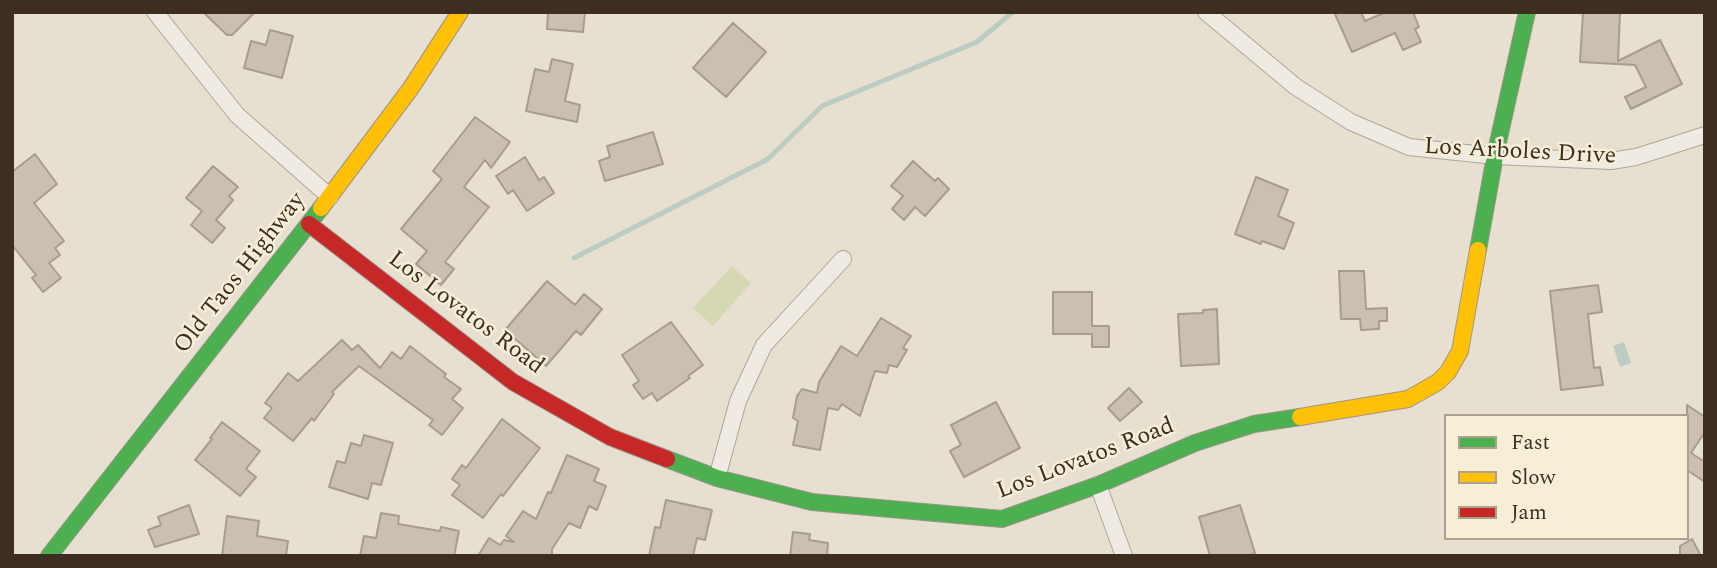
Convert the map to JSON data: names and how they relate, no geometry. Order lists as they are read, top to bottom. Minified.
{"streets":{"street":["Los Arboles Drive","Old Taos Highway","Los Lovatos Road"]},"crossings":[["Los Arboles Drive","Los Lovatos Road"],["Old Taos Highway","Los Lovatos Road"]],"legend":["Fast","Slow","Jam"]}
